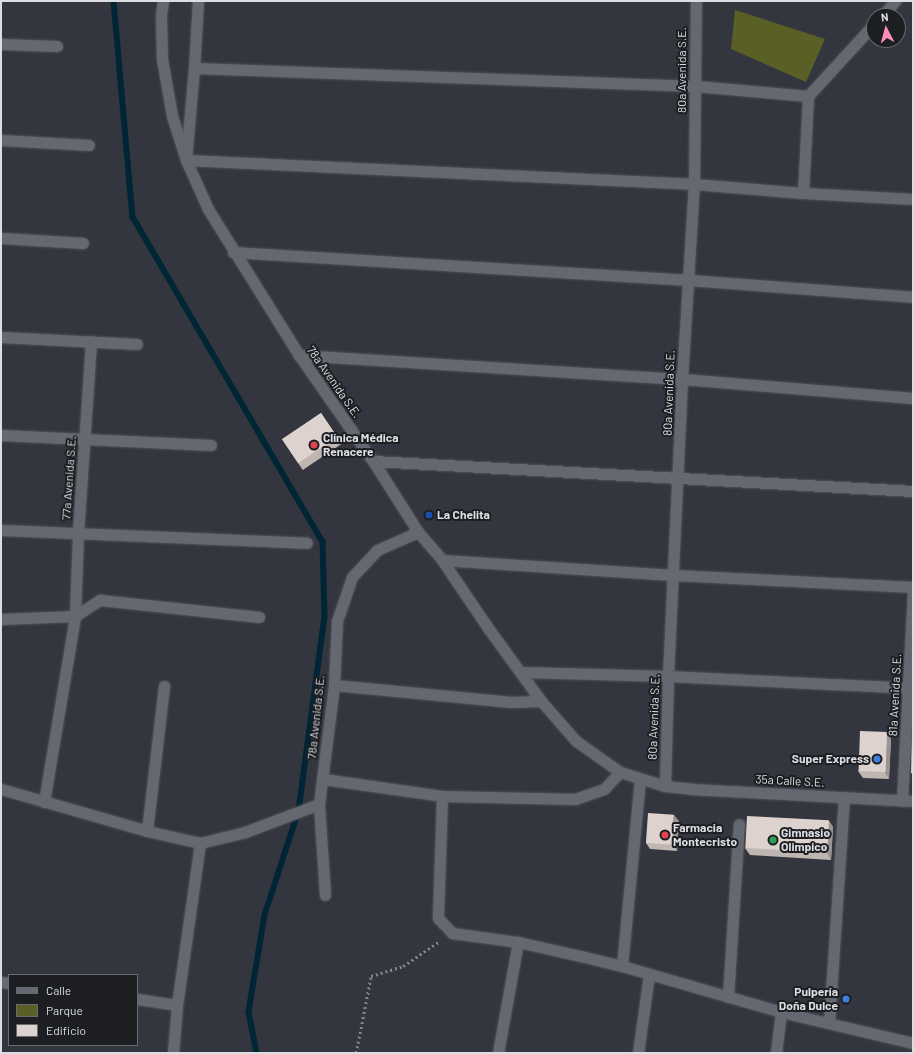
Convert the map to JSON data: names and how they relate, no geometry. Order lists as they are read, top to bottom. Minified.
{"streets":{"street":["80a Avenida S.E.","78a Avenida S.E.","77a Avenida S.E.","81a Avenida S.E.","35a Calle S.E."]},"crossings":[["80a Avenida S.E.","35a Calle S.E."],["78a Avenida S.E.","35a Calle S.E."],["81a Avenida S.E.","35a Calle S.E."]],"places":["Clínica Médica Renacere","La Chelita","Super Express","Farmacia Montecristo","Gimnasio Olimpico","Pulpería Doña Dulce"],"legend":["Calle","Parque","Edificio"],"north":"top"}
